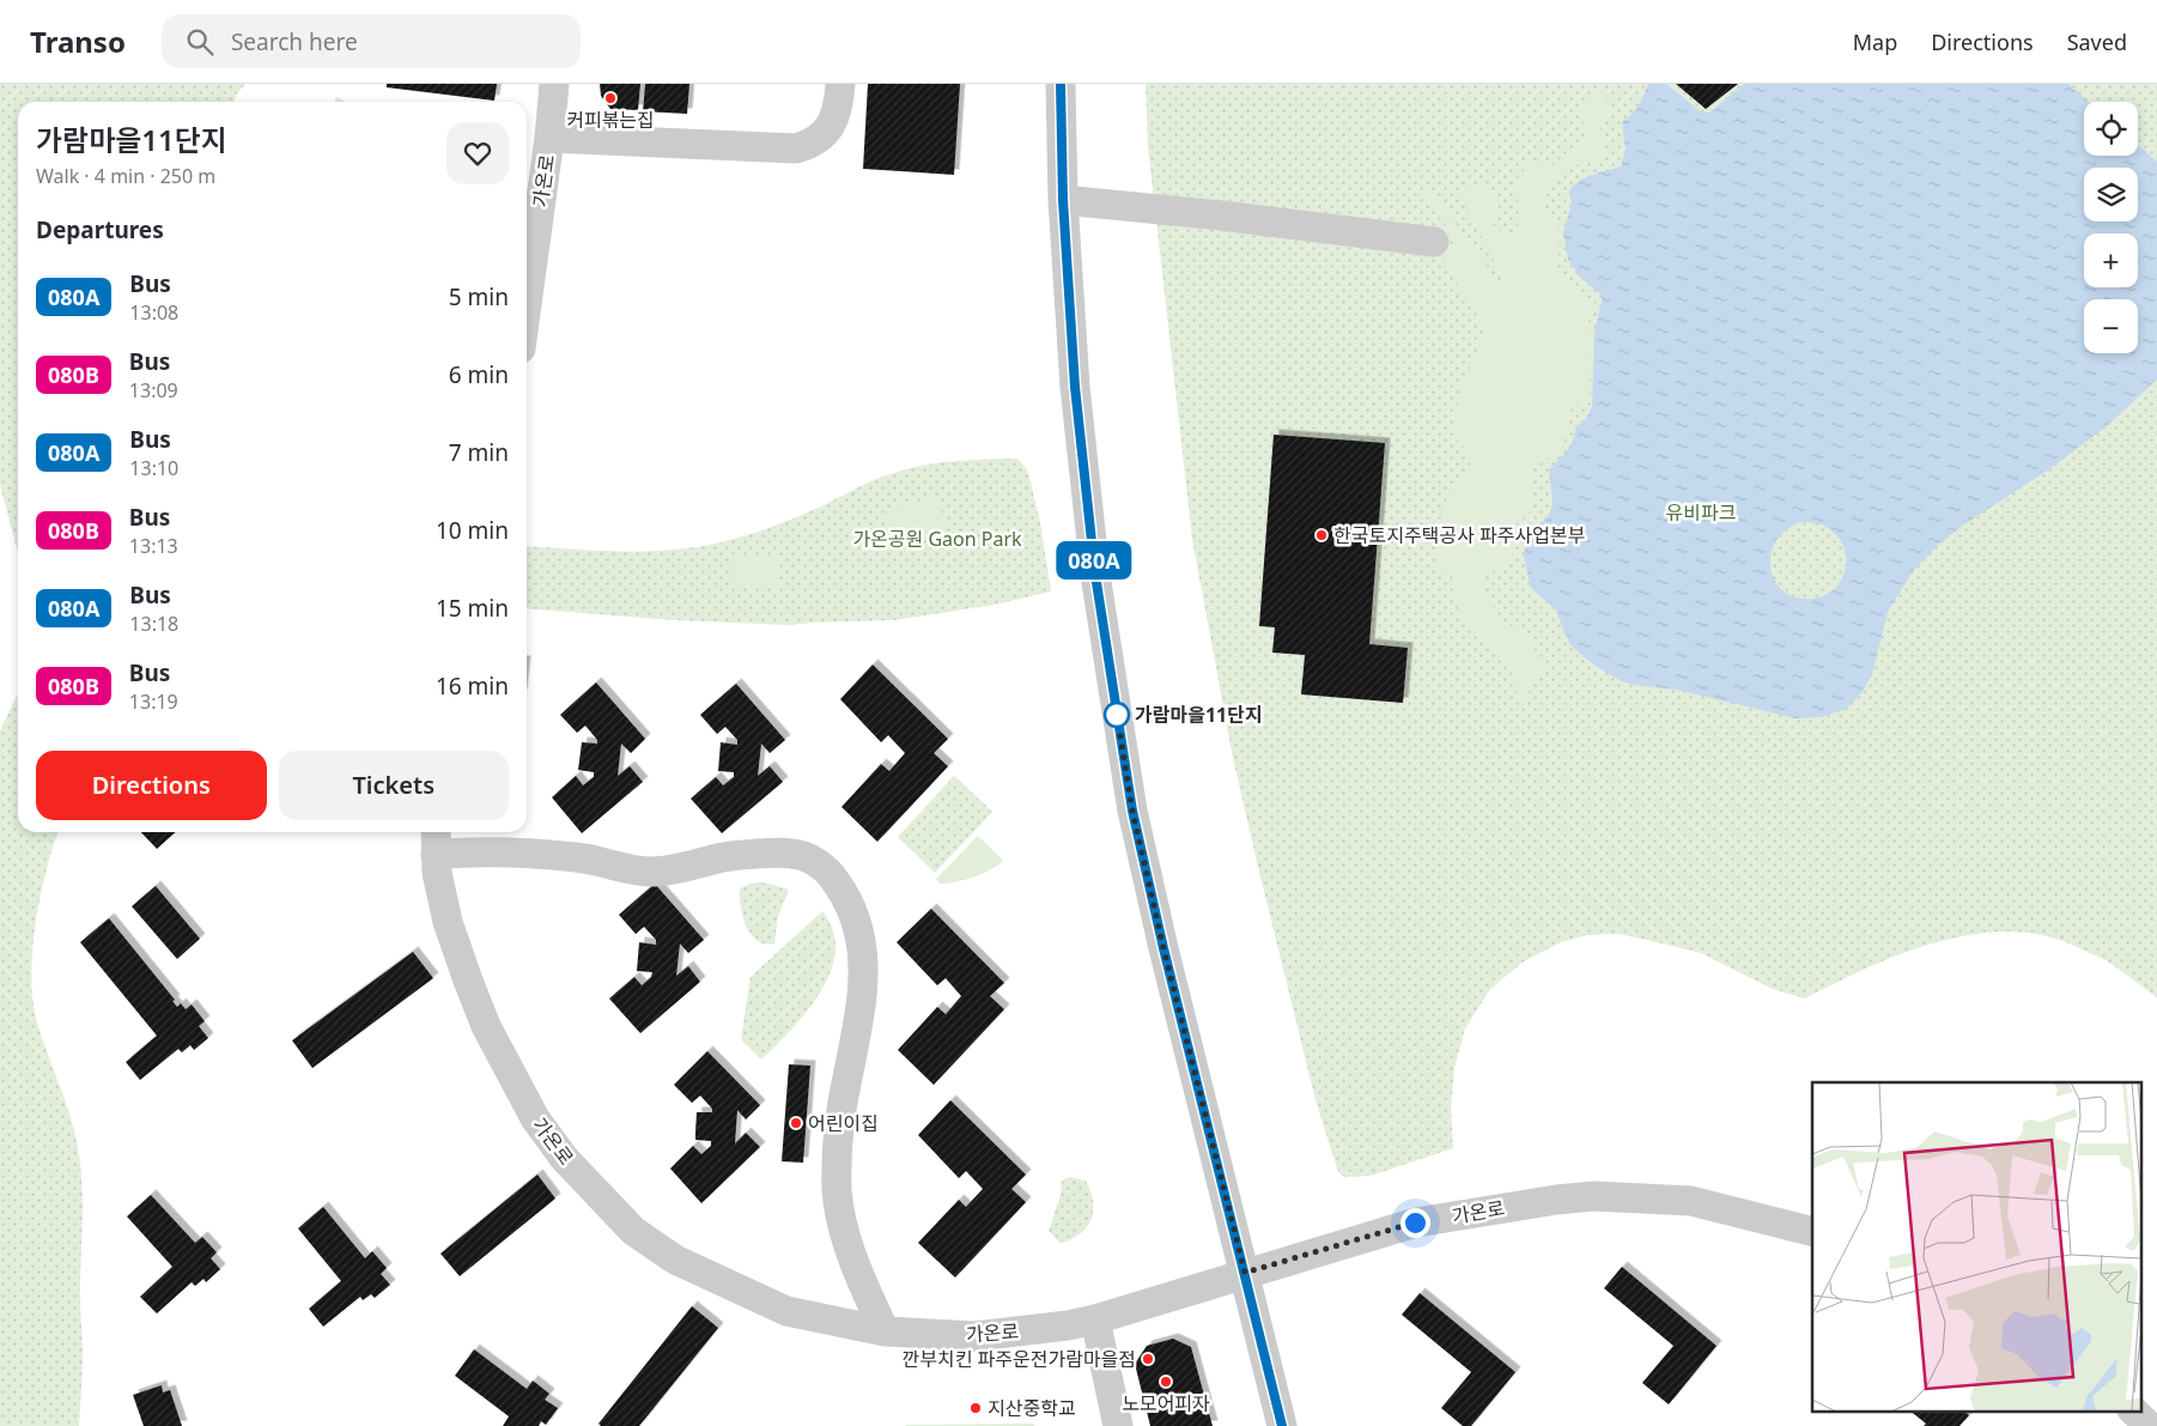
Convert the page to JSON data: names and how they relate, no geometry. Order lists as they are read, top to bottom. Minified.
{"streets":{"street":["가온로"]},"parks":["유비파크","가온공원 Gaon Park"],"places":["커피볶는집","한국토지주택공사 파주사업본부","가람마을11단지","어린이집","깐부치킨 파주운전가람마을점","노모어피자","지산중학교"],"lines":["bus line 080A"],"page":{"header":"Transo","search":"Search here","nav":["Map","Directions","Saved"],"on_map":"080A","map_buttons":["+","−"],"heading":[["가람마을11단지","Walk · 4 min · 250 m"],"Departures"],"list":[{"mark":"080A","name":"Bus","note":"13:08","value":"5 min"},{"mark":"080B","name":"Bus","note":"13:09","value":"6 min"},{"mark":"080A","name":"Bus","note":"13:10","value":"7 min"},{"mark":"080B","name":"Bus","note":"13:13","value":"10 min"},{"mark":"080A","name":"Bus","note":"13:18","value":"15 min"},{"mark":"080B","name":"Bus","note":"13:19","value":"16 min"}],"buttons":["Directions","Tickets"]}}
